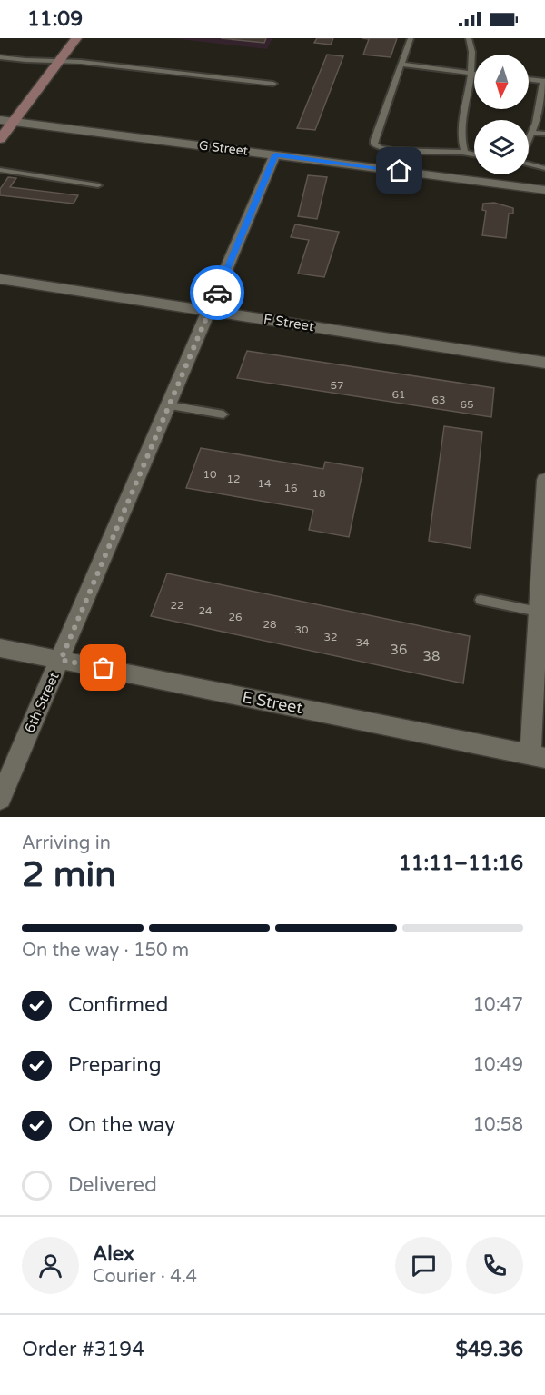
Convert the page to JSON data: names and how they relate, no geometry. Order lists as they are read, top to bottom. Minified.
{"streets":{"street":["G Street","F Street","6th Street","E Street"]},"crossings":[["G Street","6th Street"],["F Street","6th Street"],["6th Street","E Street"]],"house_numbers":["57","61","63","65","10","12","14","16","18","22","24","26","28","30","32","34","36","38"],"north":"bottom","page":{"status":"11:09","heading":["2 min","Arriving in","11:11–11:16"],"panel":["Alex","Courier · 4.4","Order #3194","$49.36"],"bar":"On the way · 150 m","list":[["Confirmed","10:47"],["Preparing","10:49"],["On the way","10:58"],"Delivered"]}}
